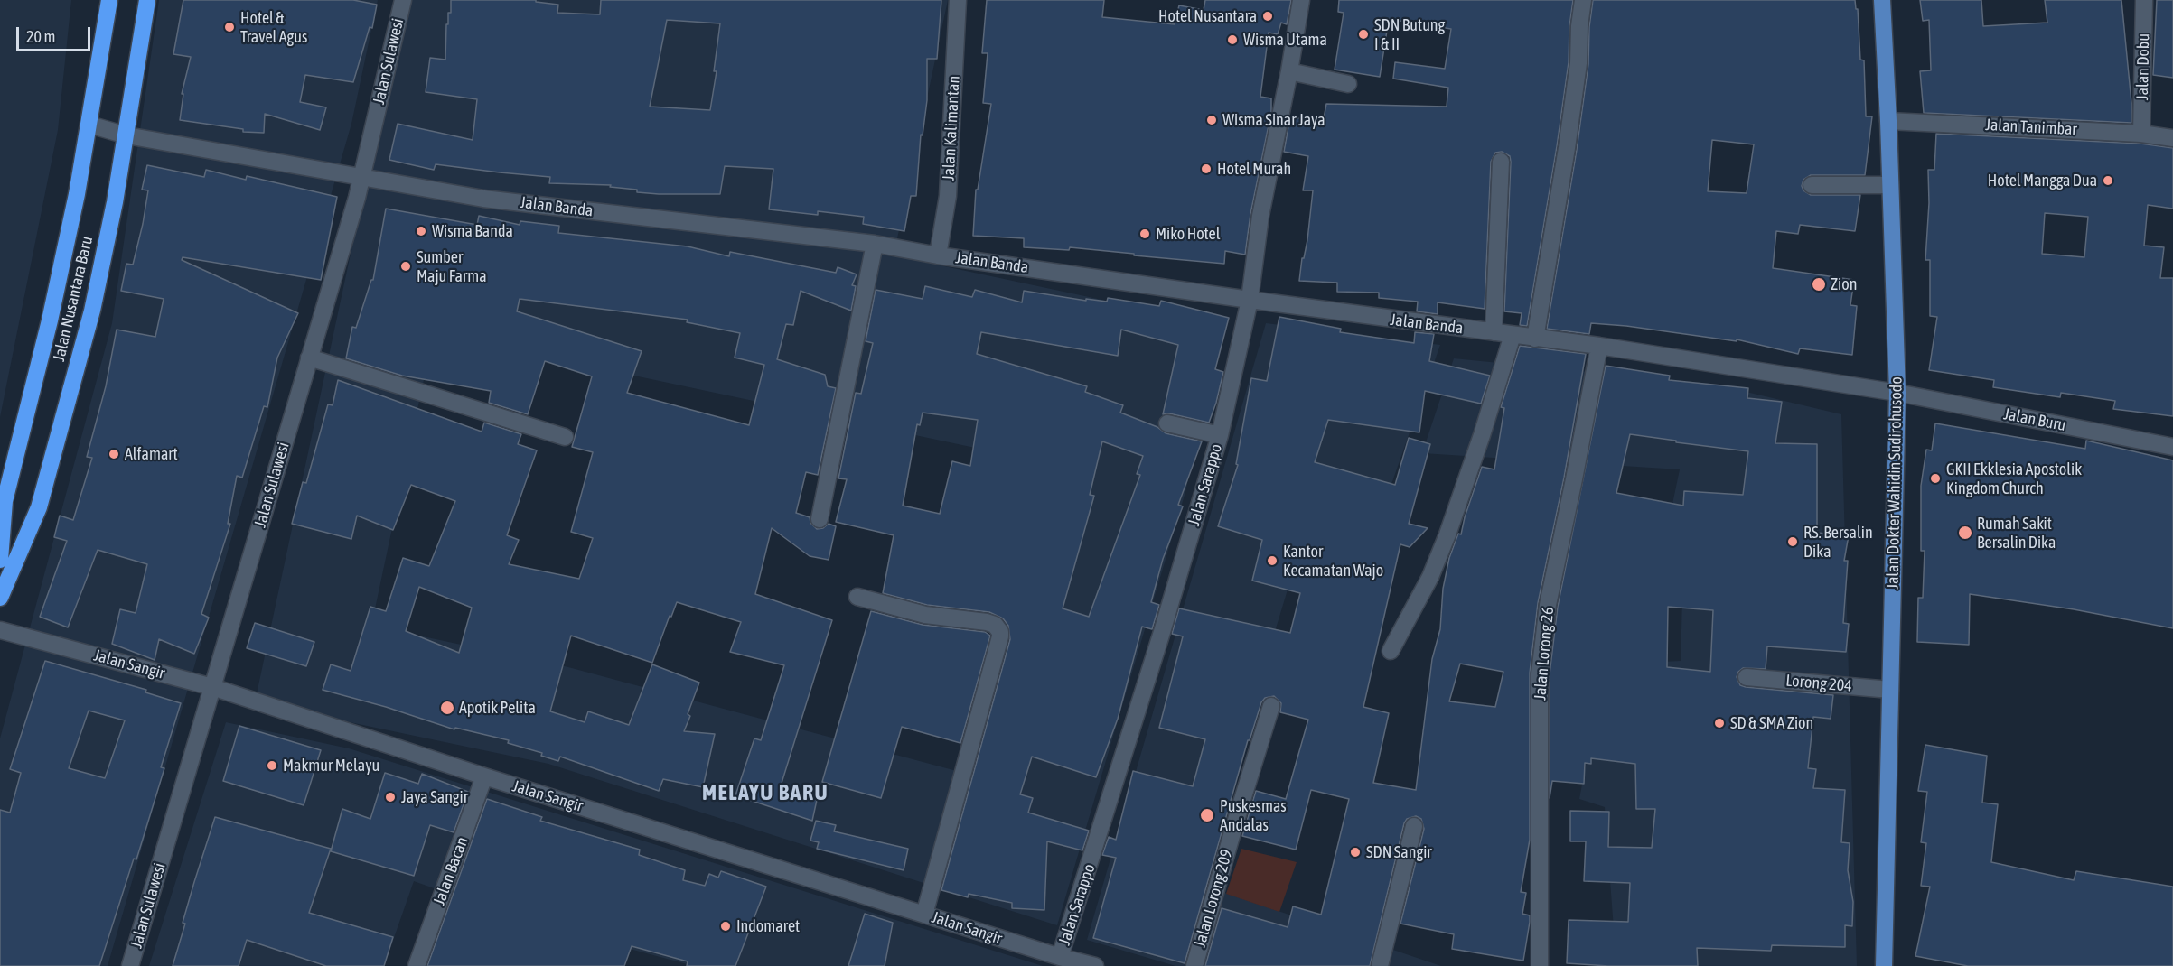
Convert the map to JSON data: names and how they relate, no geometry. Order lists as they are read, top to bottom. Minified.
{"streets":{"highway":["Jalan Nusantara Baru"],"main road":["Jalan Dokter Wahidin Sudirohusodo"],"street":["Jalan Sulawesi","Jalan Dobu","Jalan Tanimbar","Jalan Kalimantan","Jalan Banda","Jalan Buru","Jalan Sarappo","Jalan Lorong 26","Jalan Sangir","Lorong 204","Jalan Bacan","Jalan Lorong 209"]},"crossings":[["Jalan Sulawesi","Jalan Banda"],["Jalan Sulawesi","Jalan Sangir"],["Jalan Dobu","Jalan Tanimbar"],["Jalan Tanimbar","Jalan Dokter Wahidin Sudirohusodo"],["Jalan Kalimantan","Jalan Banda"],["Jalan Banda","Jalan Nusantara Baru"],["Jalan Banda","Jalan Buru"],["Jalan Banda","Jalan Dokter Wahidin Sudirohusodo"],["Jalan Banda","Jalan Sarappo"],["Jalan Banda","Jalan Lorong 26"],["Jalan Buru","Jalan Dokter Wahidin Sudirohusodo"],["Jalan Dokter Wahidin Sudirohusodo","Lorong 204"],["Jalan Sarappo","Jalan Sangir"],["Jalan Sangir","Jalan Bacan"]],"districts":["MELAYU BARU"],"places":["Hotel Nusantara","Hotel & Travel Agus","SDN Butung I & II","Wisma Utama","Wisma Sinar Jaya","Hotel Murah","Hotel Mangga Dua","Wisma Banda","Miko Hotel","Sumber Maju Farma","Zion","Alfamart","GKII Ekklesia Apostolik Kingdom Church","Rumah Sakit Bersalin Dika","RS. Bersalin Dika","Kantor Kecamatan Wajo","Apotik Pelita","SD & SMA Zion","Makmur Melayu","Jaya Sangir","Puskesmas Andalas","SDN Sangir","Indomaret"],"scale_bar":"20 m"}
